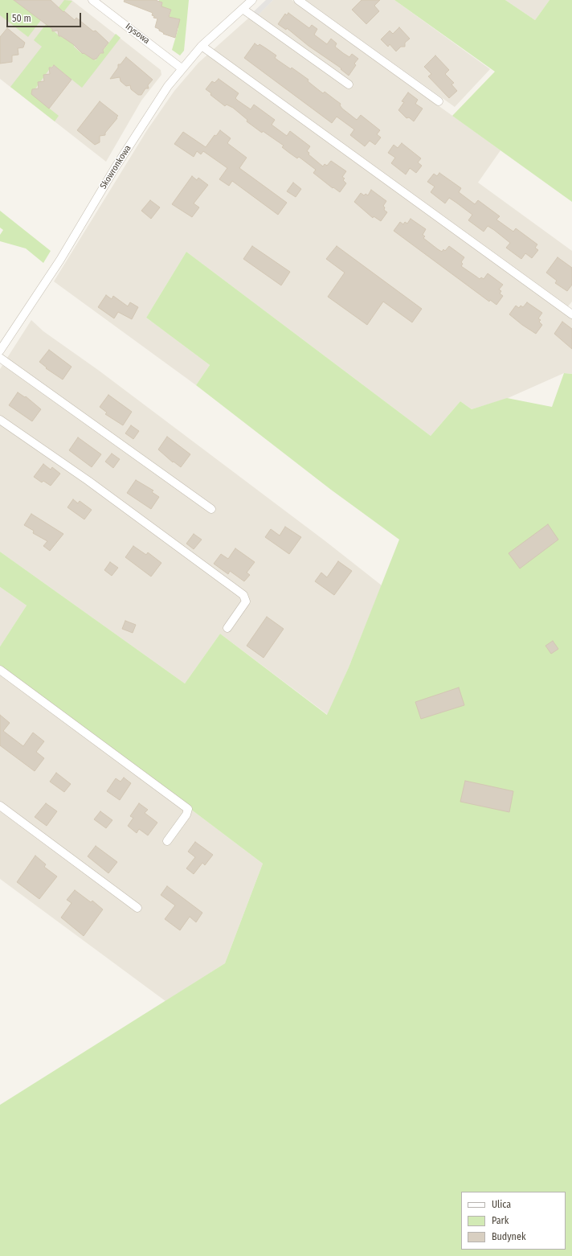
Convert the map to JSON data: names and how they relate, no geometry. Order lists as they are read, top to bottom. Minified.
{"streets":{"street":["Irysowa","Skowronkowa"]},"crossings":[["Irysowa","Skowronkowa"]],"legend":["Ulica","Park","Budynek"],"scale_bar":"50 m"}
